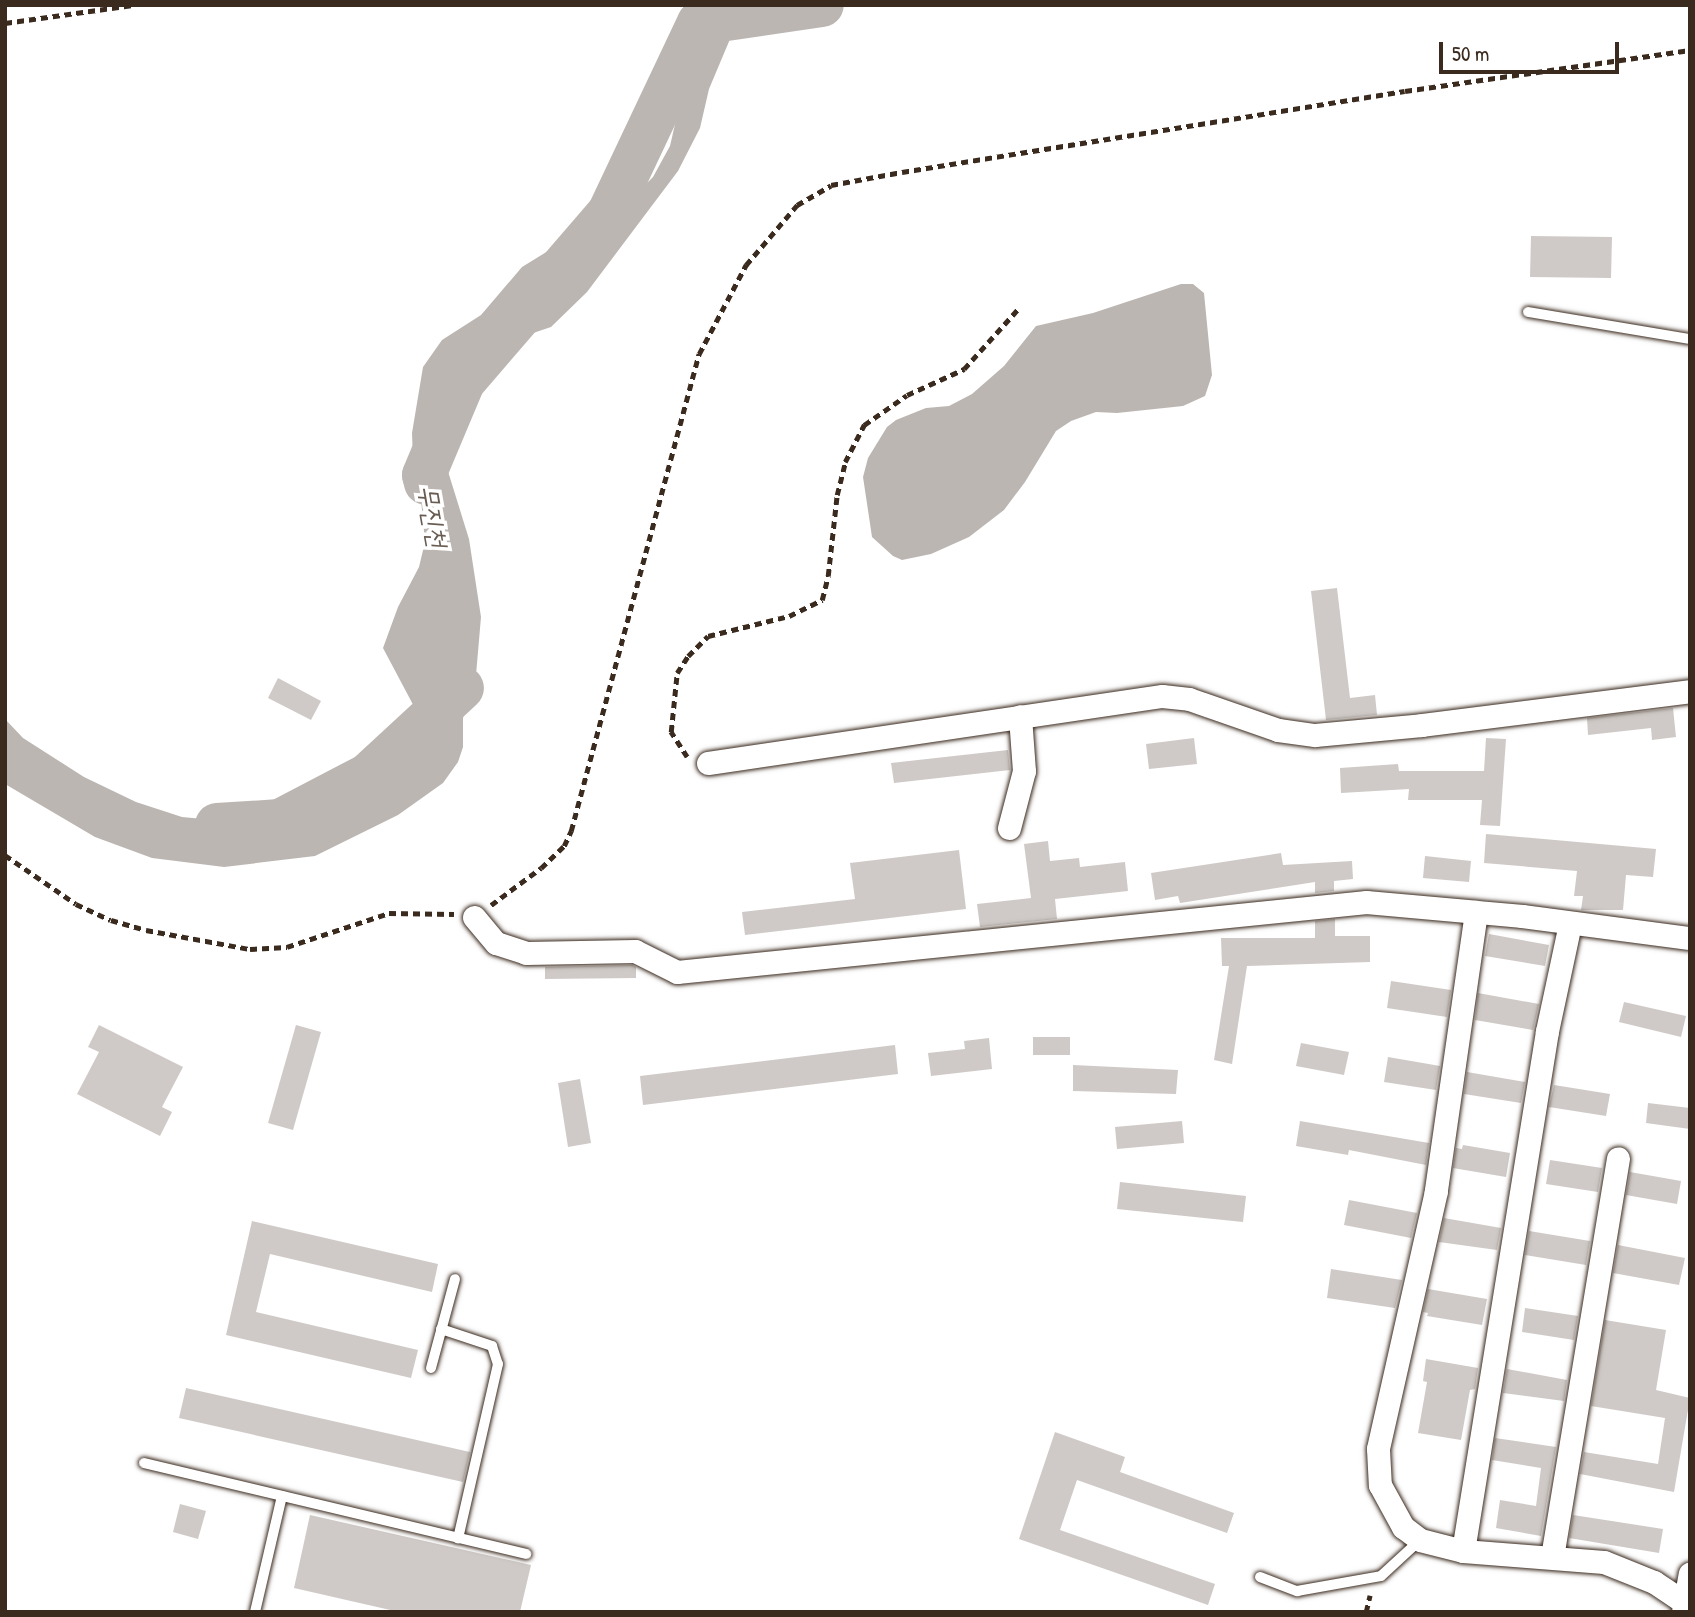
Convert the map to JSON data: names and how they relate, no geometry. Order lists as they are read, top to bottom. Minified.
{"water":["무진천"],"scale_bar":"50 m"}
